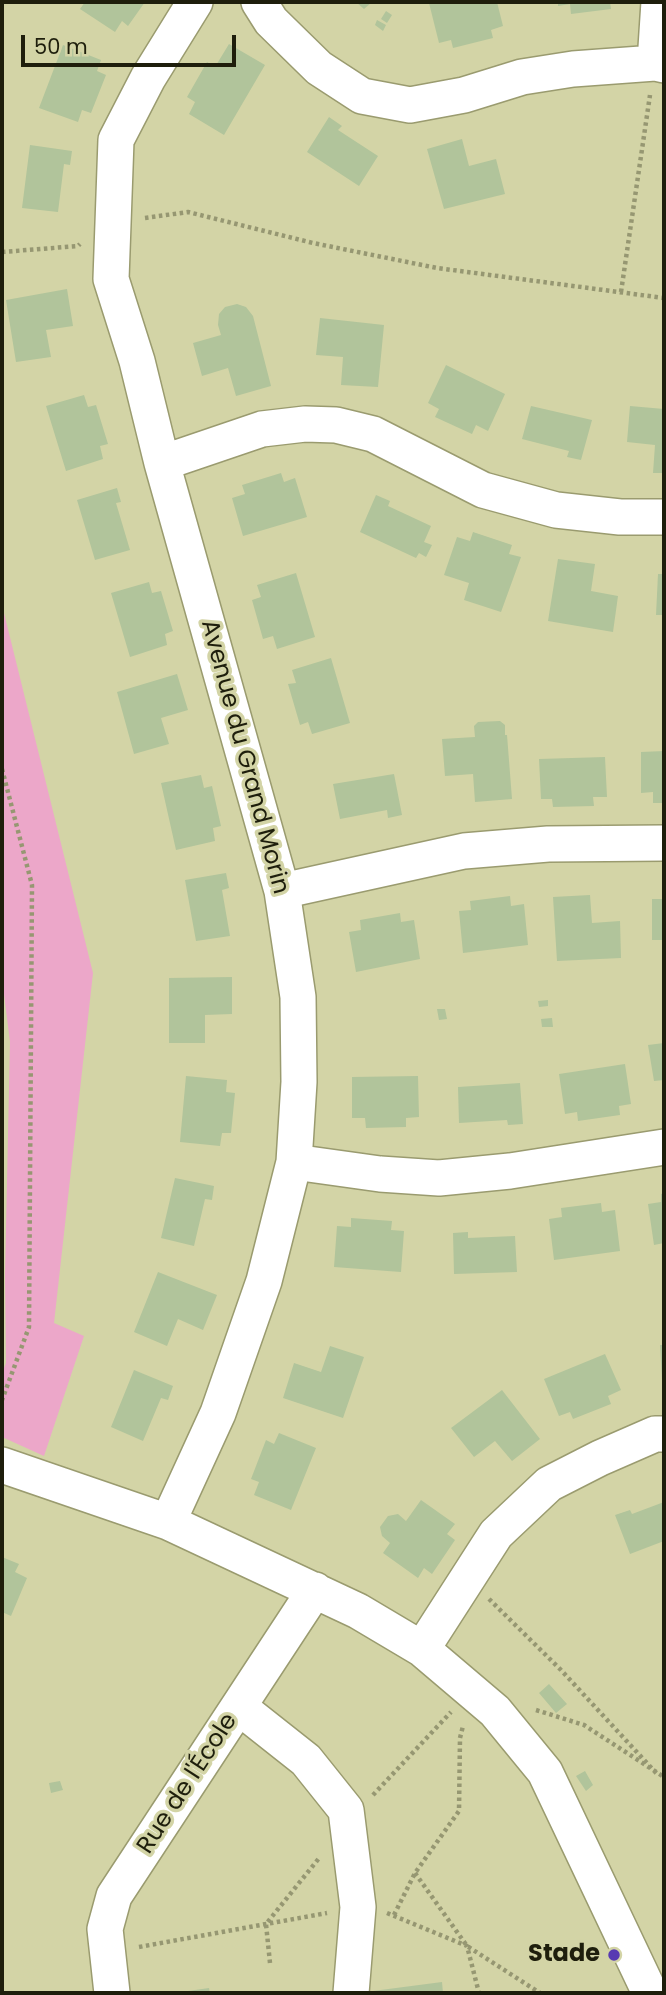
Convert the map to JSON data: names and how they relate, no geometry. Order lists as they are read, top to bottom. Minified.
{"streets":{"street":["Avenue du Grand Morin","Rue de l'École"]},"places":["Stade"],"scale_bar":"50 m"}
